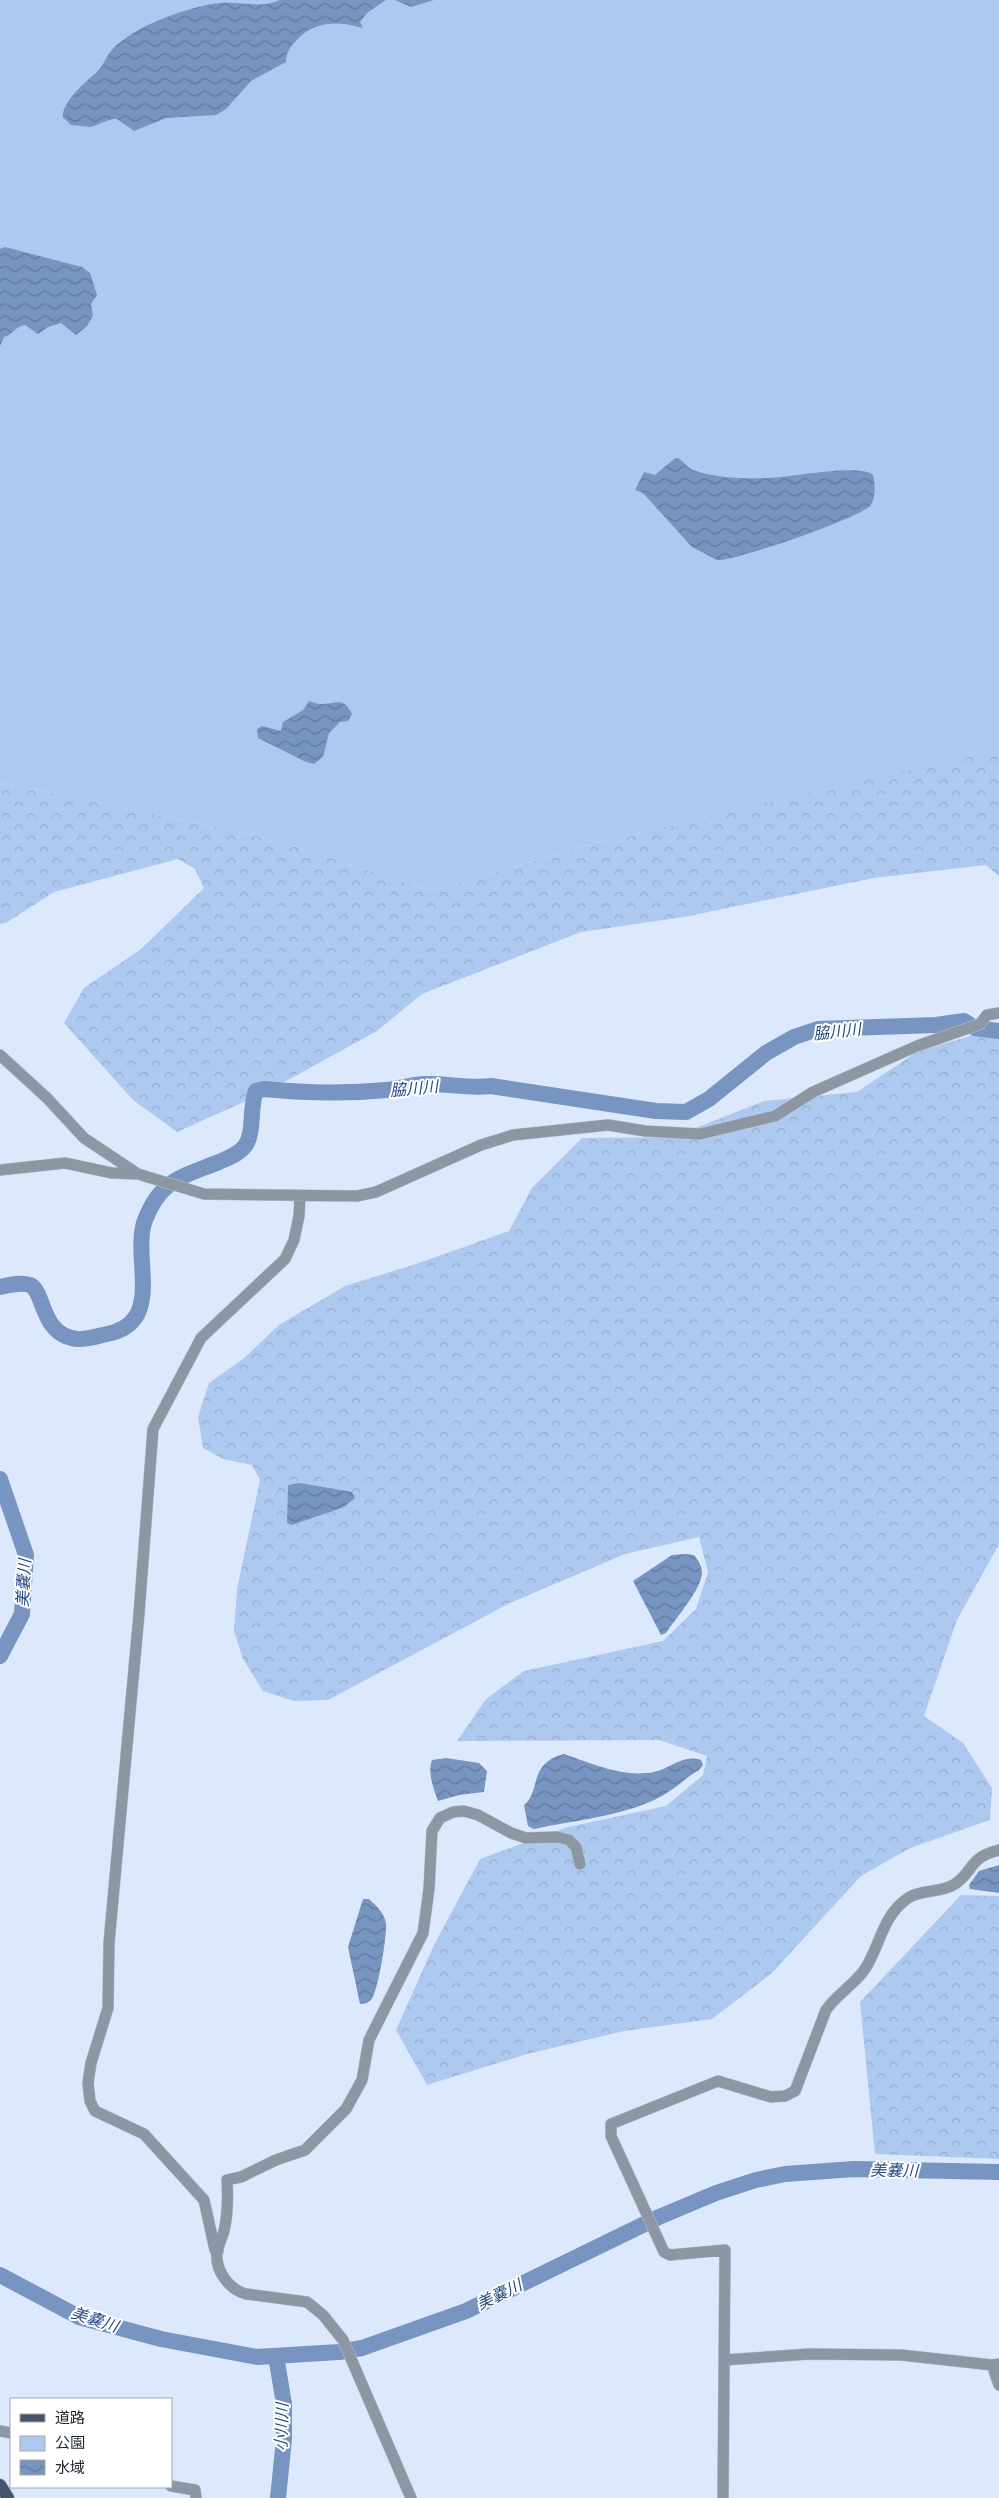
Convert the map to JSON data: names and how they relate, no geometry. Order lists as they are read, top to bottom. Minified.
{"water":["脇川川","美嚢川","小川川"],"legend":["道路","公園","水域"]}
